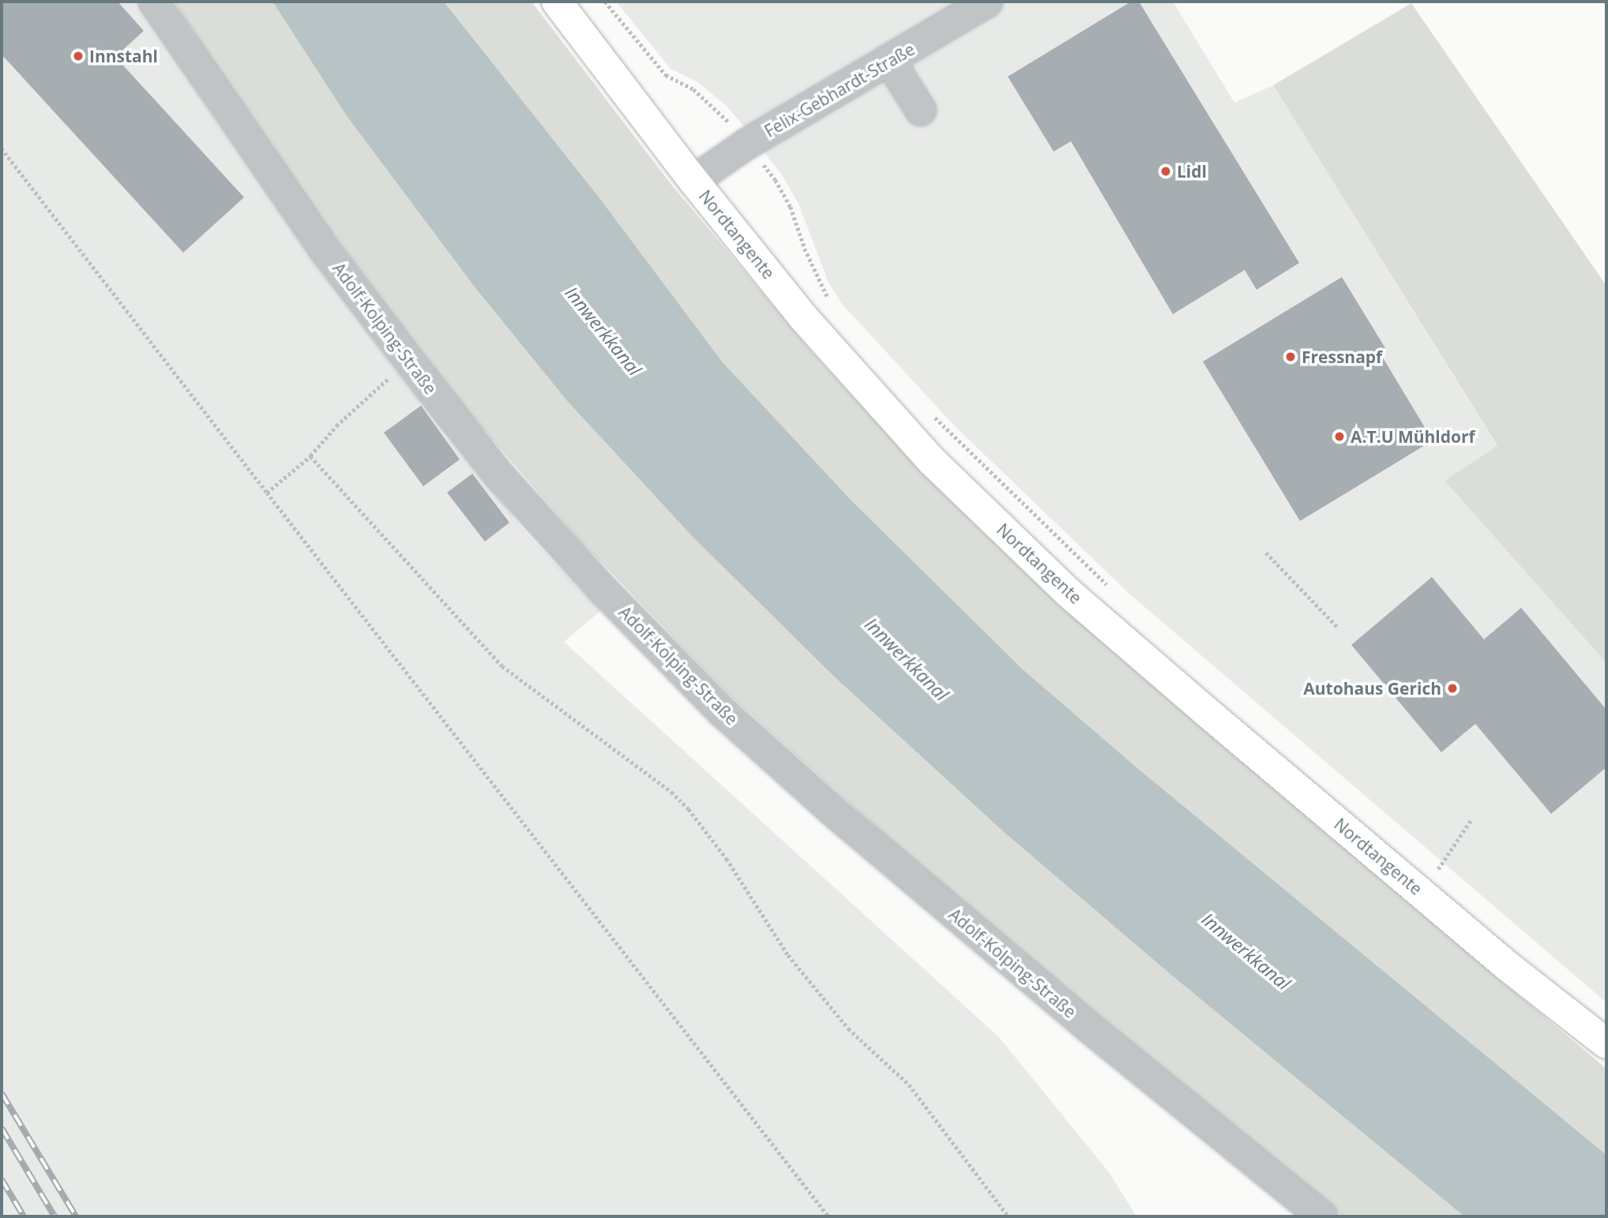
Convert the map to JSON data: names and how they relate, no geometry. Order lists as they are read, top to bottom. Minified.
{"streets":{"main road":["Nordtangente"],"street":["Felix-Gebhardt-Straße","Adolf-Kolping-Straße"]},"crossings":[["Felix-Gebhardt-Straße","Nordtangente"]],"water":["Innwerkkanal"],"places":["Innstahl","Lidl","Fressnapf","A.T.U Mühldorf","Autohaus Gerich"]}
